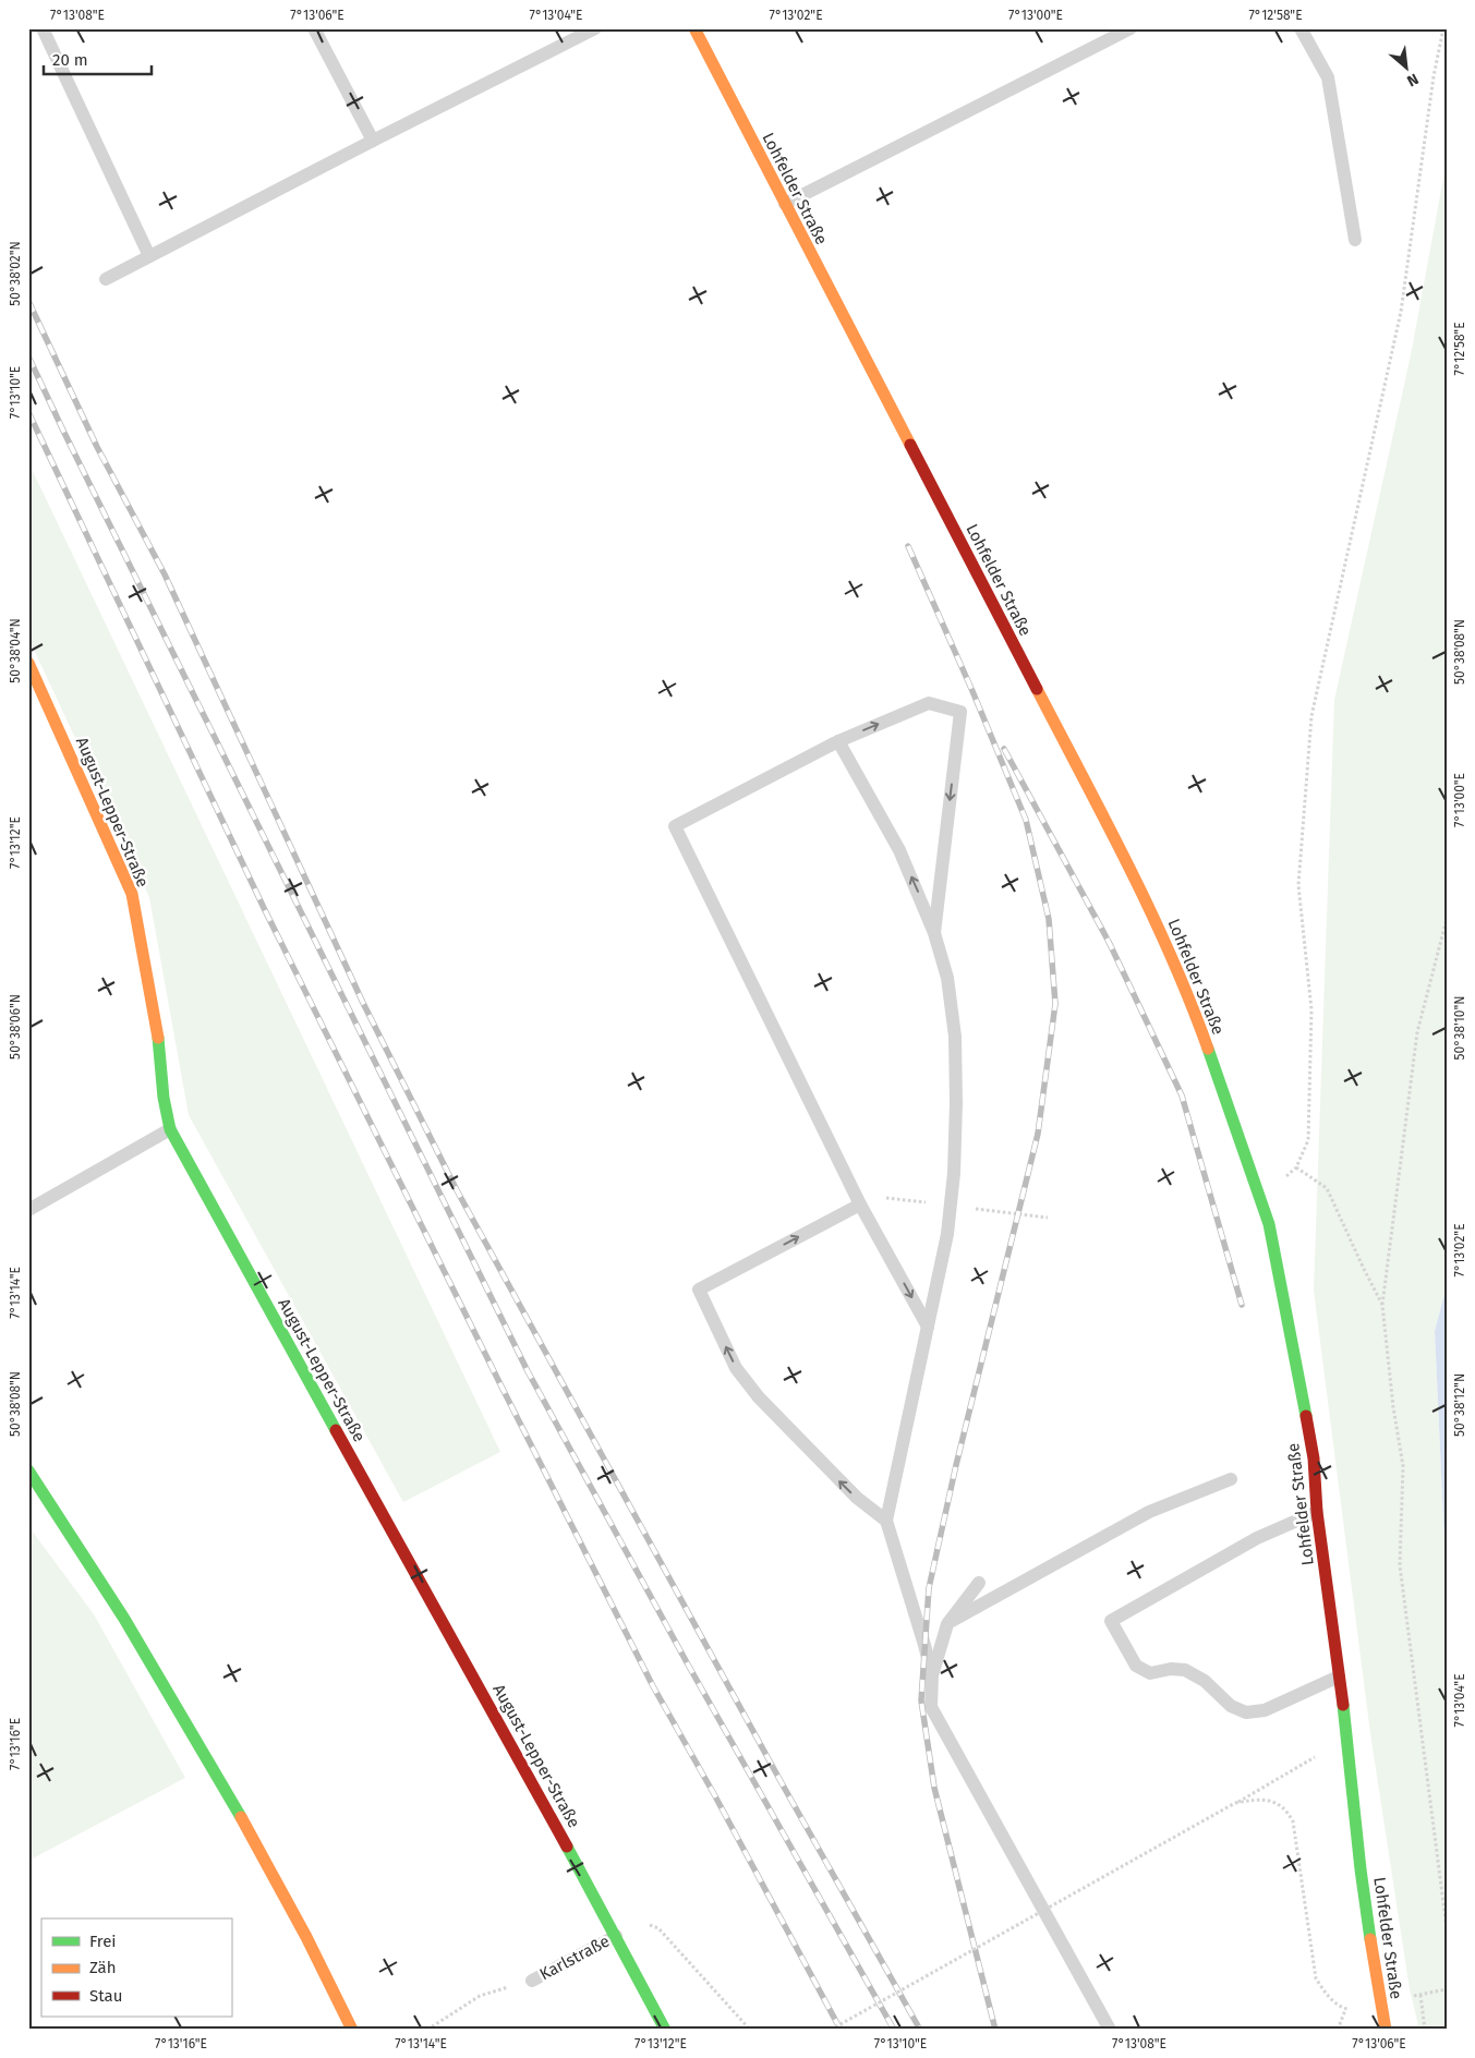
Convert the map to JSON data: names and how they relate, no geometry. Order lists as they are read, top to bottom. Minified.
{"streets":{"street":["Lohfelder Straße","August-Lepper-Straße"],"lane":["Karlstraße"]},"crossings":[["August-Lepper-Straße","Karlstraße"]],"legend":["Frei","Zäh","Stau"],"scale_bar":"20 m","north":"bottom right","coordinates":["7°13'08\"E","7°13'06\"E","7°13'04\"E","7°13'02\"E","7°13'00\"E","7°12'58\"E","50°38'02\"N","7°13'10\"E","50°38'04\"N","50°38'08\"N","7°13'12\"E","50°38'06\"N","50°38'10\"N","7°13'14\"E","50°38'12\"N","7°13'16\"E"]}
